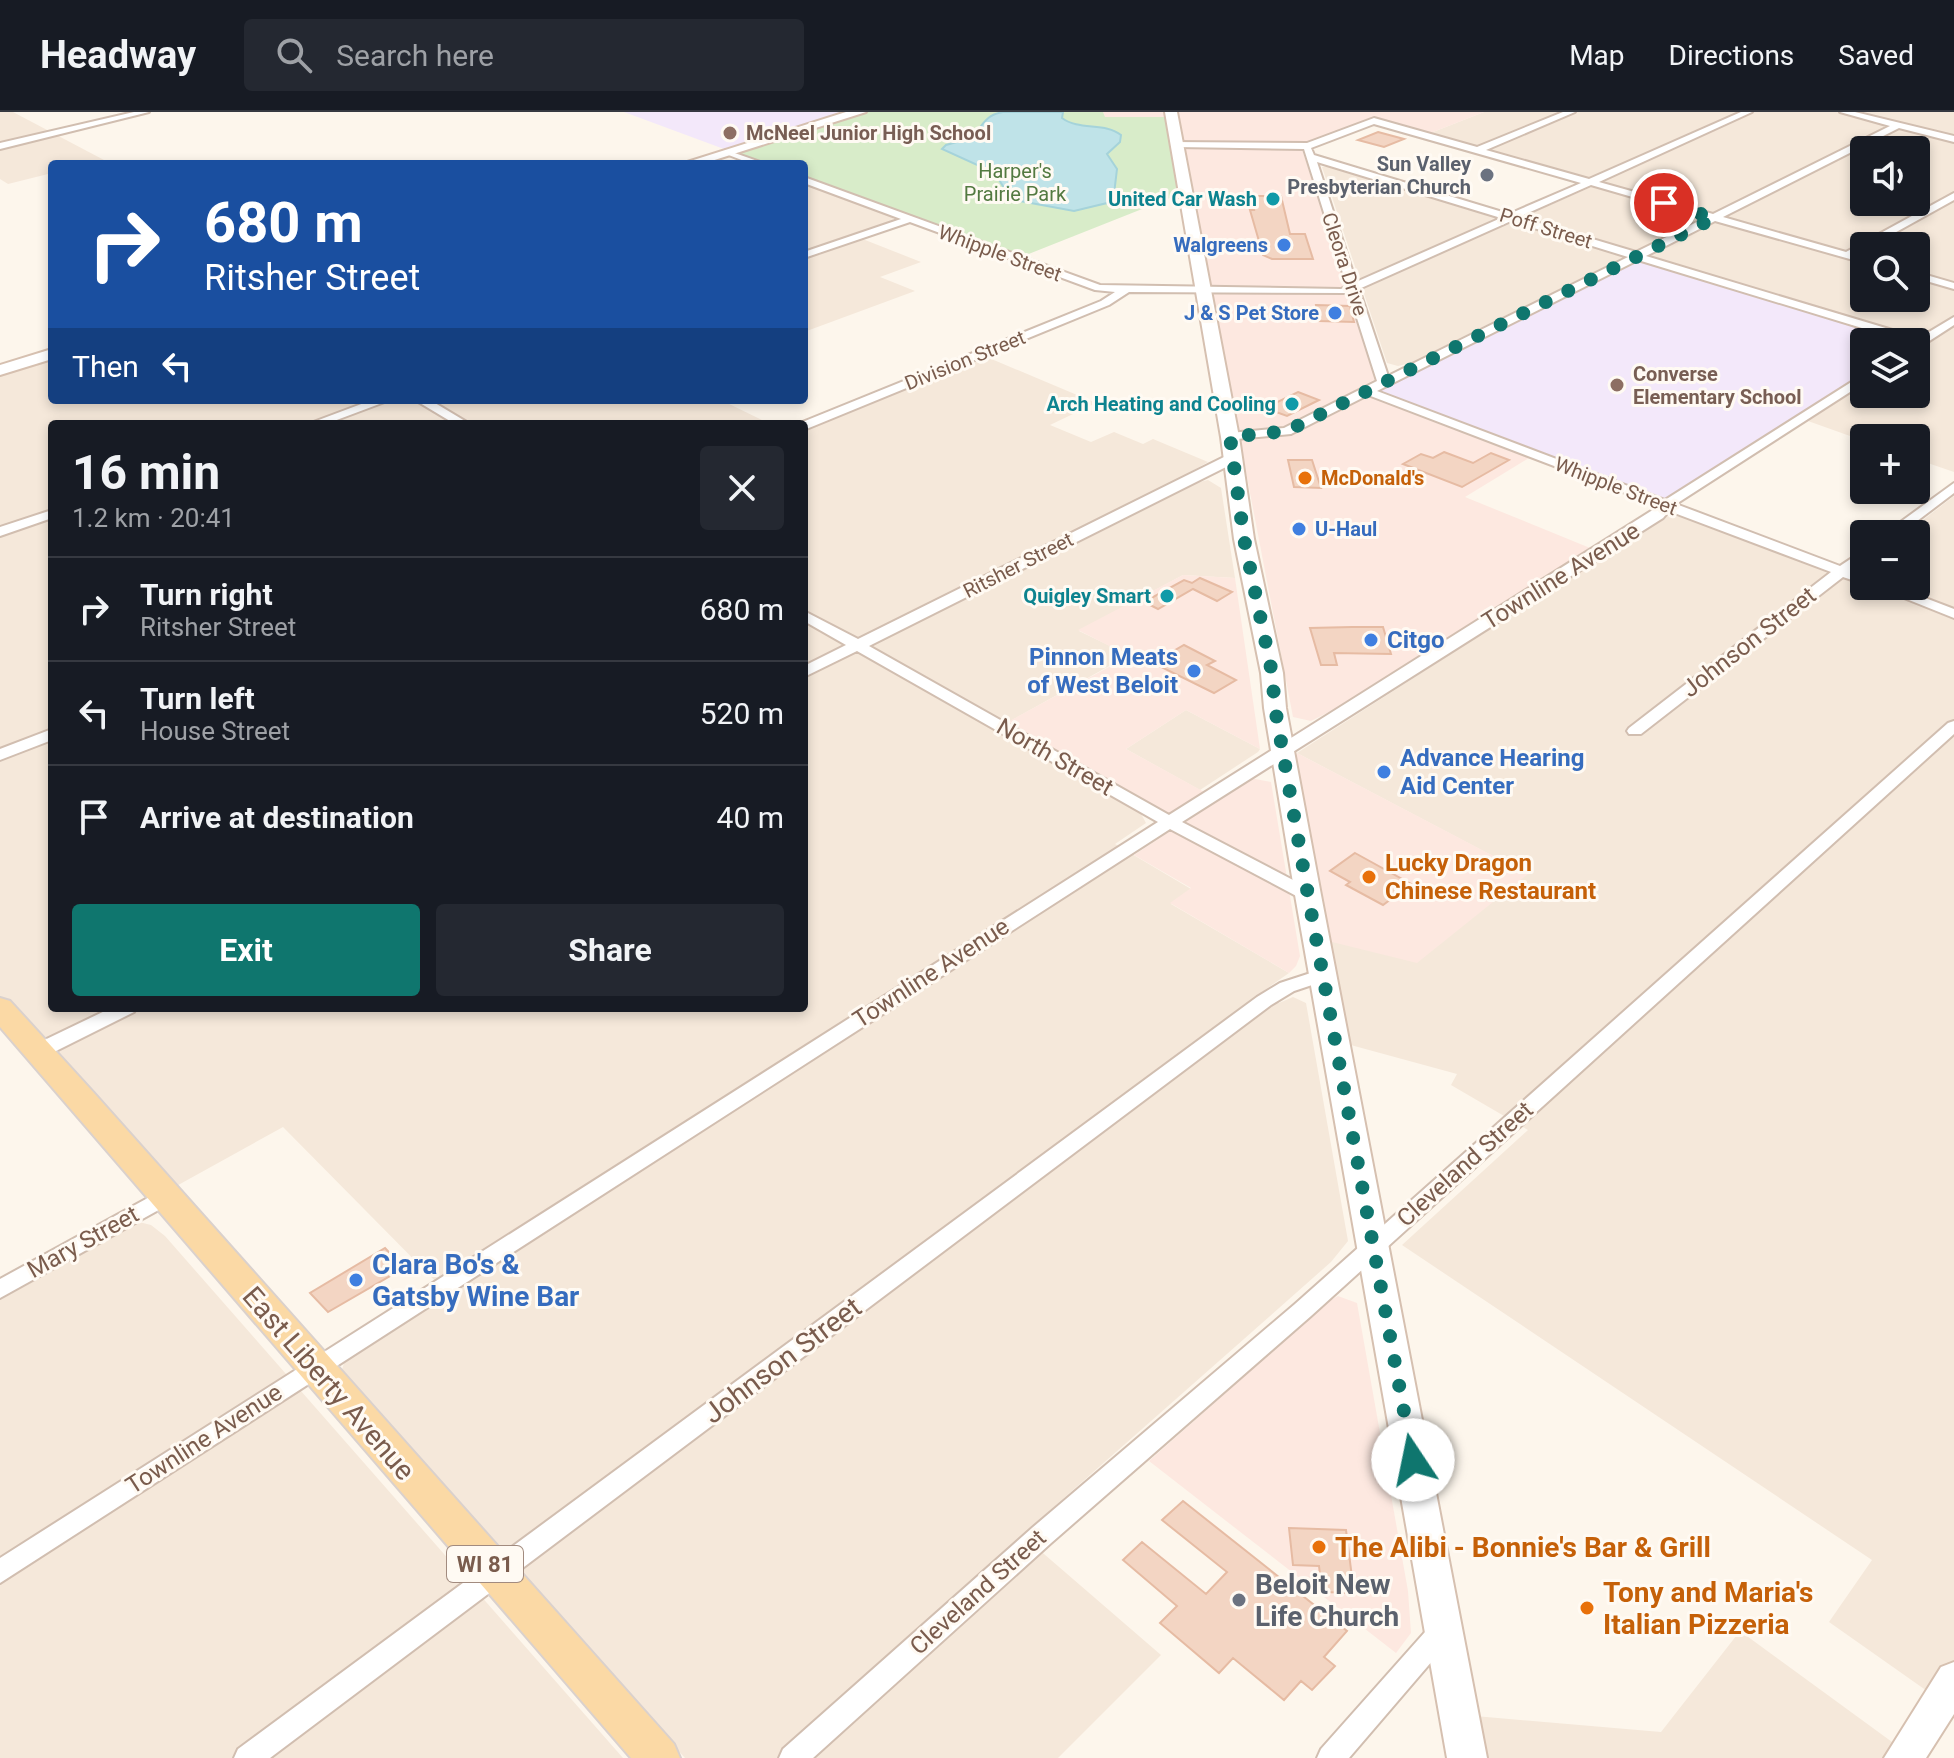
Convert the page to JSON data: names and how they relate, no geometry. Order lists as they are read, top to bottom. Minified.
{"streets":{"main road":["East Liberty Avenue","WI 81"],"street":["Poff Street","Whipple Street","Cleora Drive","Division Street","Ritsher Street","Townline Avenue","Johnson Street","North Street","Cleveland Street","Mary Street"]},"crossings":[["Poff Street","Whipple Street"],["Poff Street","Cleora Drive"],["Poff Street","Ritsher Street"],["Whipple Street","Cleora Drive"],["Whipple Street","Division Street"],["Whipple Street","Ritsher Street"],["Whipple Street","Townline Avenue"],["Whipple Street","Johnson Street"],["Cleora Drive","Ritsher Street"],["Ritsher Street","North Street"],["Townline Avenue","North Street"],["Townline Avenue","East Liberty Avenue"],["Johnson Street","East Liberty Avenue"],["Mary Street","East Liberty Avenue"]],"parks":["Harper's Prairie Park"],"places":["McNeel Junior High School","Sun Valley Presbyterian Church","United Car Wash","Walgreens","J & S Pet Store","Converse Elementary School","Arch Heating and Cooling","McDonald's","U-Haul","Quigley Smart","Citgo","Pinnon Meats of West Beloit","Advance Hearing Aid Center","Lucky Dragon Chinese Restaurant","Clara Bo's & Gatsby Wine Bar","The Alibi - Bonnie's Bar & Grill","Beloit New Life Church","Tony and Maria's Italian Pizzeria"],"page":{"header":"Headway","search":"Search here","nav":["Map","Directions","Saved"],"map_buttons":["+","−"],"turn":["680 m","Ritsher Street"],"then":"Then","heading":["16 min","1.2 km · 20:41"],"list":[{"name":"Turn right","note":"Ritsher Street","value":"680 m"},{"name":"Turn left","note":"House Street","value":"520 m"},{"name":"Arrive at destination","value":"40 m"}],"buttons":["Exit","Share"]}}
